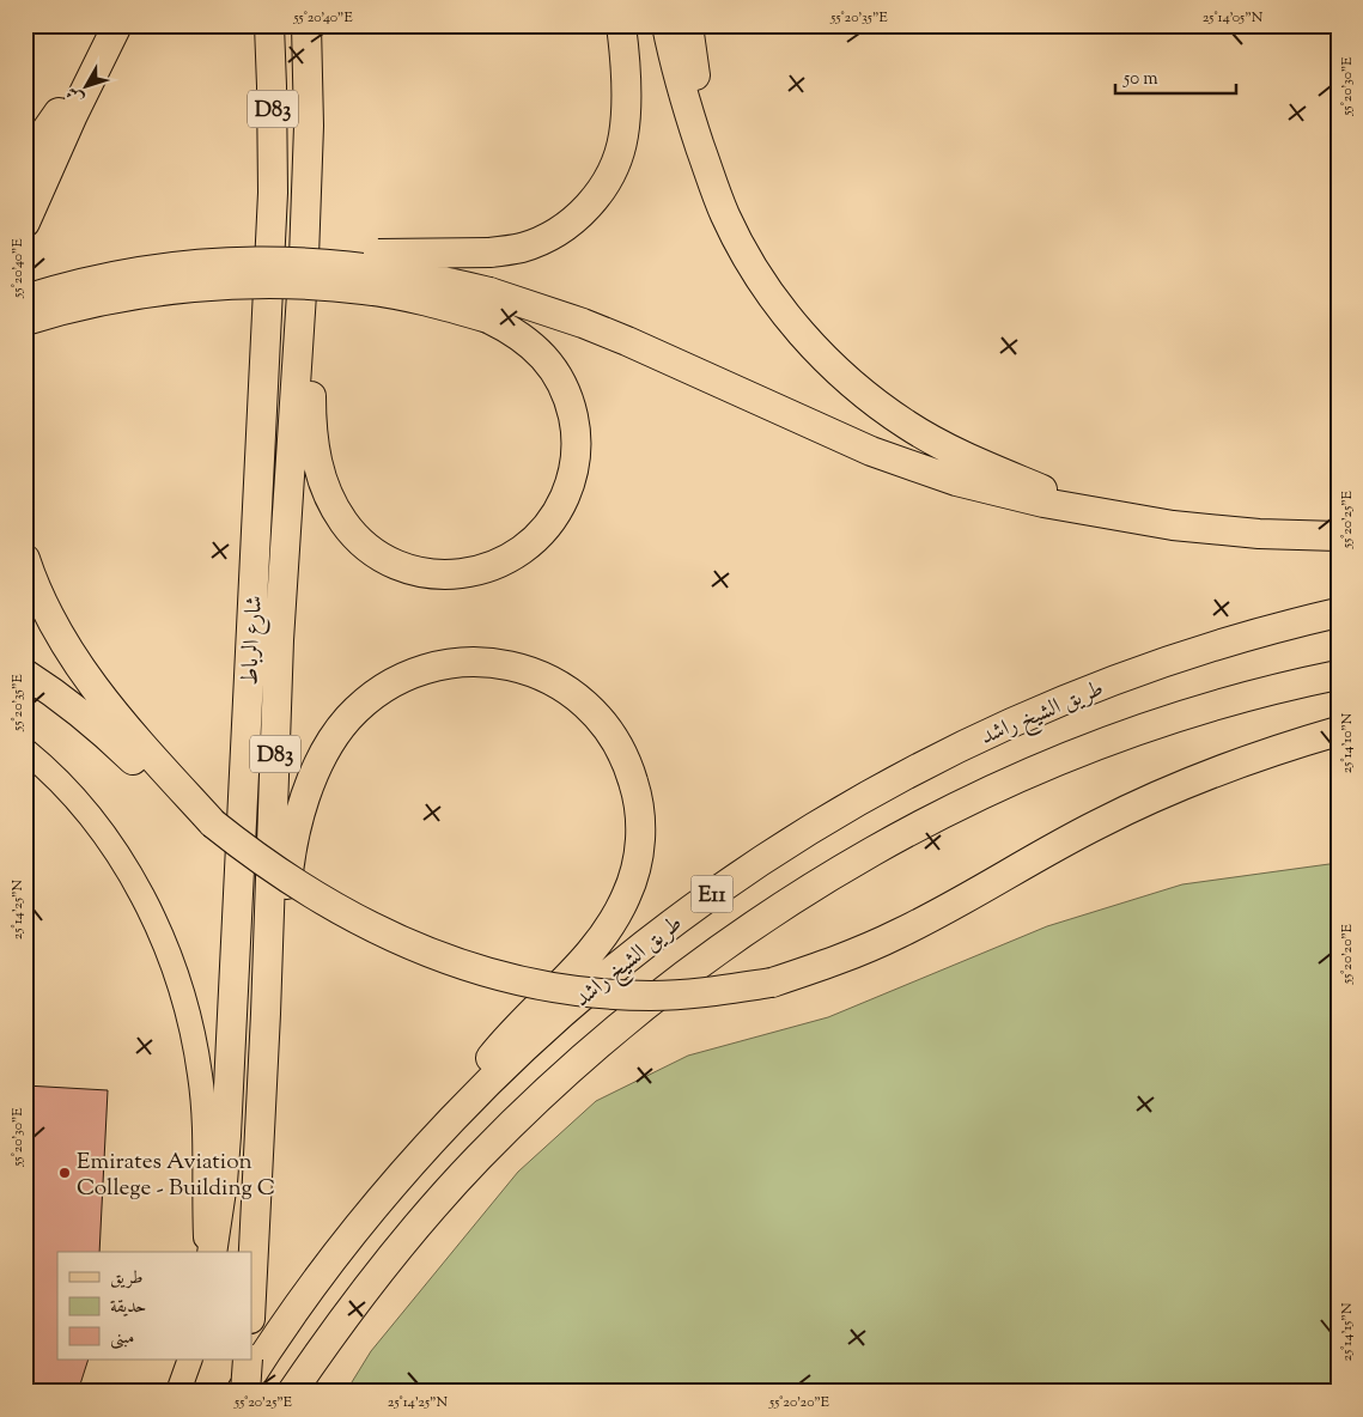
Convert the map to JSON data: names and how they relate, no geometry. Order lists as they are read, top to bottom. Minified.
{"streets":{"highway":["D83","شارع الرباط","طريق الشيخ راشد","E11"]},"places":["Emirates Aviation College - Building C"],"legend":["طريق","حديقة","مبنى"],"scale_bar":"50 m","north":"bottom left","coordinates":["55°20'40\"E","55°20'35\"E","25°14'05\"N","55°20'30\"E","55°20'25\"E","25°14'10\"N","25°14'25\"N","55°20'20\"E","25°14'15\"N"]}
